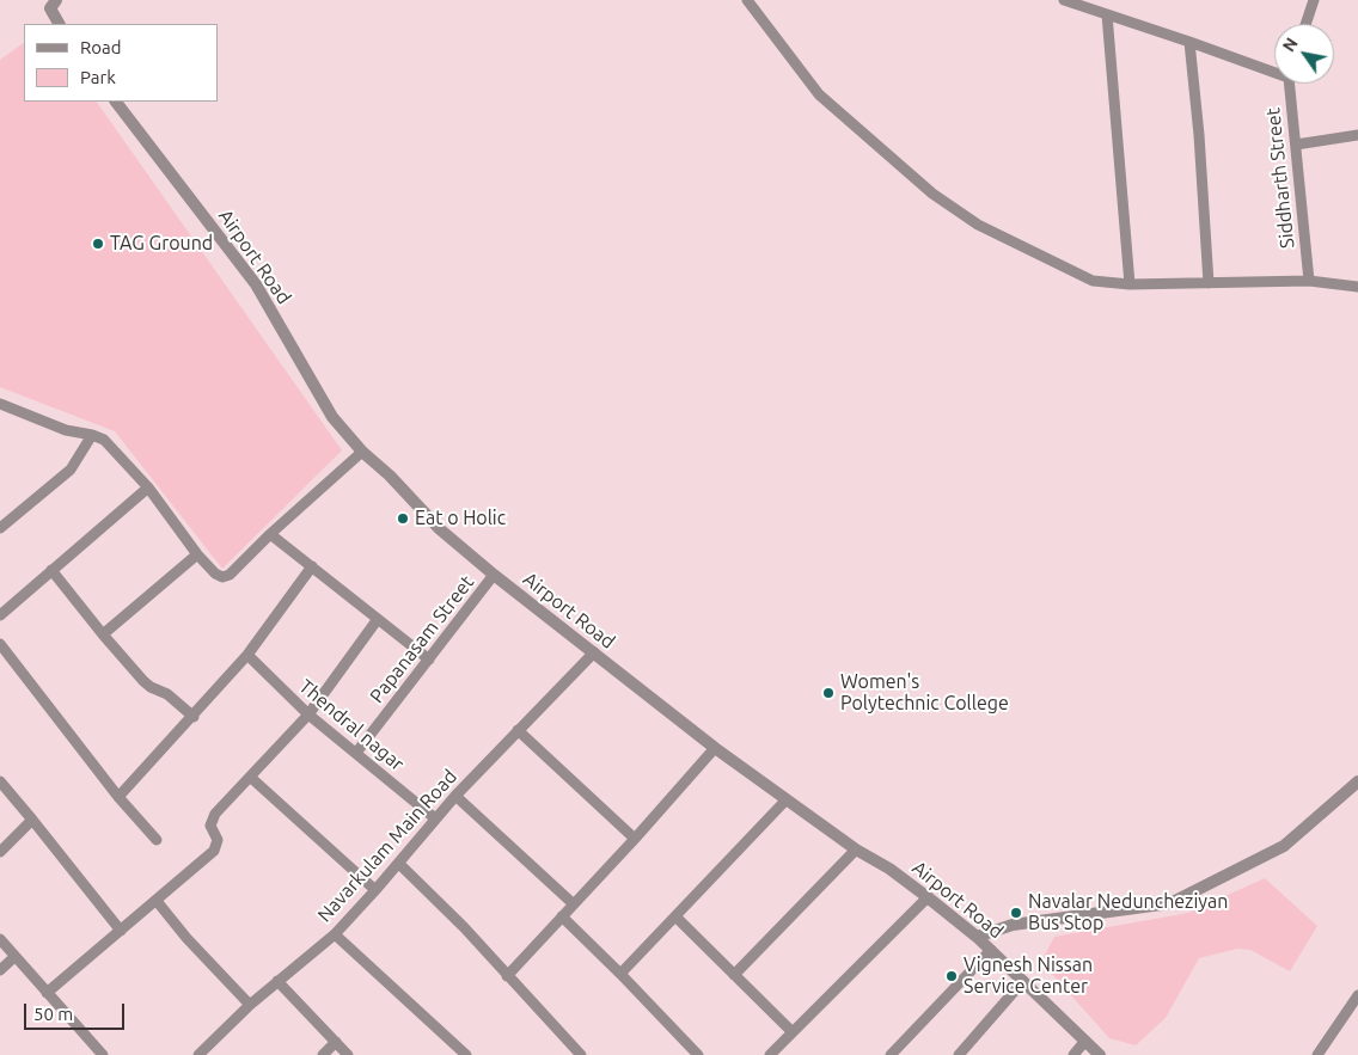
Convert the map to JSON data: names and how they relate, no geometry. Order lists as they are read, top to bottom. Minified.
{"streets":{"street":["Siddharth Street","Airport Road","Papanasam Street","Thendral nagar","Navarkulam Main Road"]},"crossings":[["Airport Road","Papanasam Street"],["Airport Road","Navarkulam Main Road"],["Papanasam Street","Thendral nagar"],["Thendral nagar","Navarkulam Main Road"]],"places":["TAG Ground","Eat o Holic","Women's Polytechnic College","Navalar Neduncheziyan Bus Stop","Vignesh Nissan Service Center"],"legend":["Road","Park"],"scale_bar":"50 m","north":"top left"}
